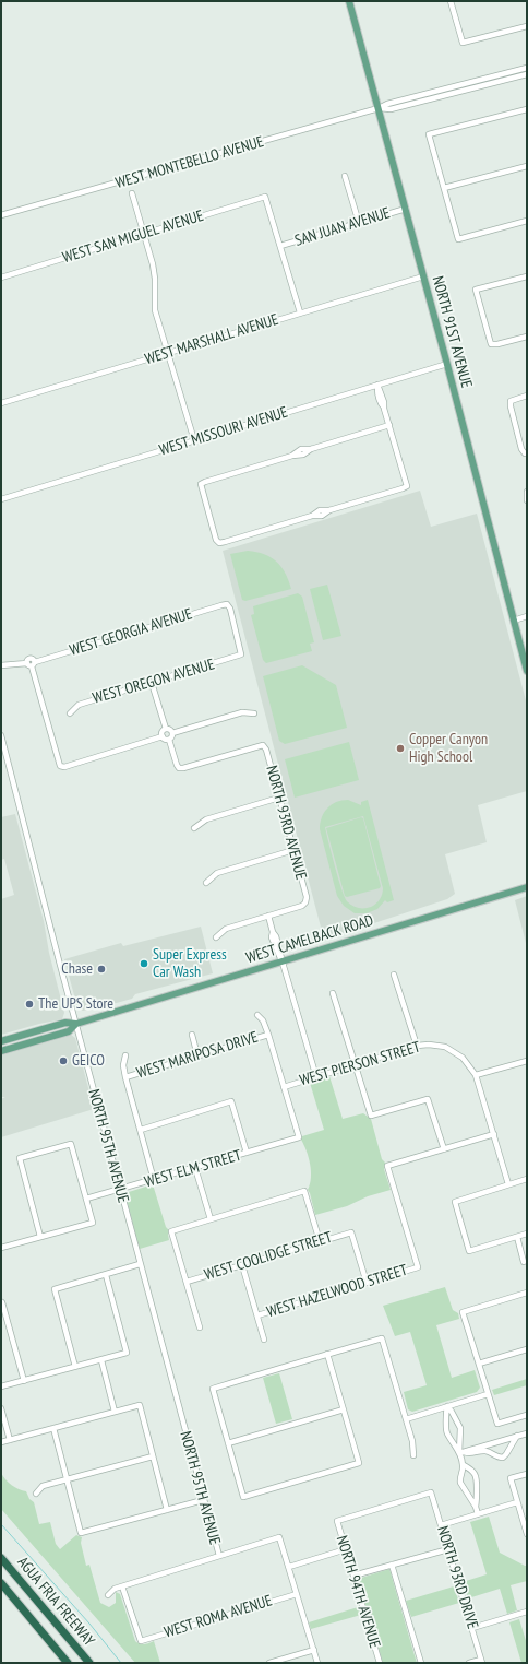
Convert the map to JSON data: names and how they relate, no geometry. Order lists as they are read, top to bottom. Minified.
{"streets":{"highway":["AGUA FRIA FREEWAY"],"main road":["NORTH 91ST AVENUE","WEST CAMELBACK ROAD"],"street":["WEST MONTEBELLO AVENUE","SAN JUAN AVENUE","WEST SAN MIGUEL AVENUE","WEST MARSHALL AVENUE","WEST MISSOURI AVENUE","WEST GEORGIA AVENUE","WEST OREGON AVENUE","NORTH 93RD AVENUE","WEST MARIPOSA DRIVE","WEST PIERSON STREET","NORTH 95TH AVENUE","WEST ELM STREET","WEST COOLIDGE STREET","WEST HAZELWOOD STREET","NORTH 93RD DRIVE","NORTH 94TH AVENUE","WEST ROMA AVENUE"]},"crossings":[["WEST MONTEBELLO AVENUE","NORTH 91ST AVENUE"],["SAN JUAN AVENUE","WEST SAN MIGUEL AVENUE"],["SAN JUAN AVENUE","NORTH 91ST AVENUE"],["NORTH 91ST AVENUE","WEST MARSHALL AVENUE"],["NORTH 91ST AVENUE","WEST MISSOURI AVENUE"],["WEST GEORGIA AVENUE","WEST OREGON AVENUE"],["WEST CAMELBACK ROAD","NORTH 95TH AVENUE"],["WEST PIERSON STREET","WEST ELM STREET"],["NORTH 95TH AVENUE","WEST ELM STREET"],["WEST COOLIDGE STREET","WEST HAZELWOOD STREET"],["NORTH 93RD DRIVE","NORTH 94TH AVENUE"]],"places":["Copper Canyon High School","Super Express Car Wash","Chase","The UPS Store","GEICO"]}
